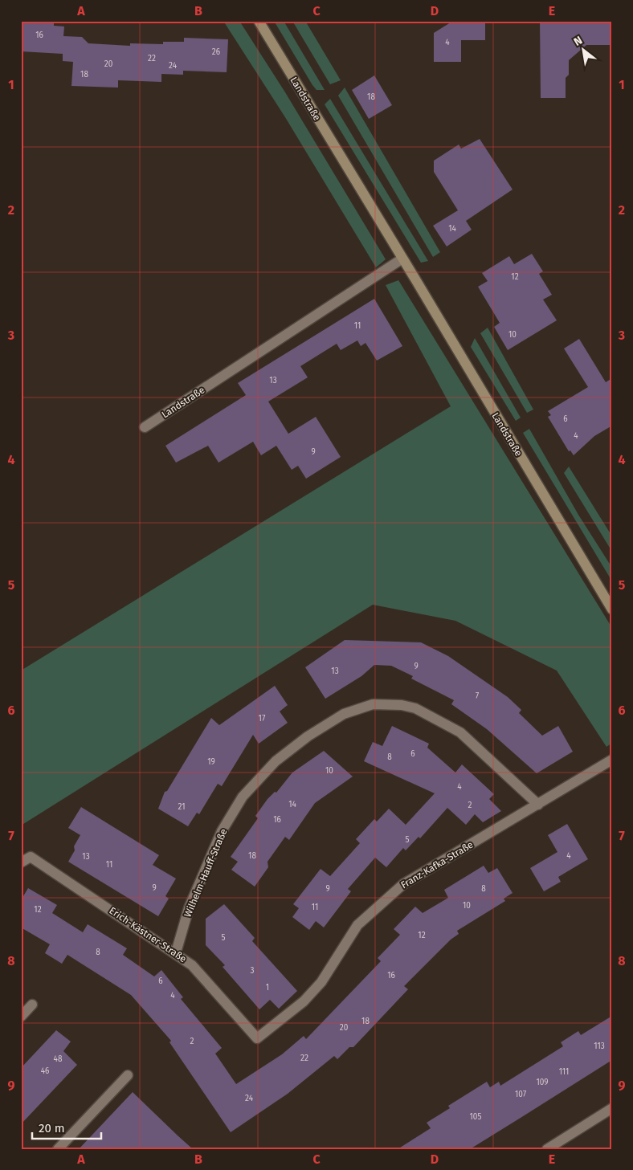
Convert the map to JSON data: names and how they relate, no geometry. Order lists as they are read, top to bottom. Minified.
{"streets":{"street":["Landstraße","Franz-Kafka-Straße","Wilhelm-Hauff-Straße","Erich-Kästner-Straße"]},"crossings":[["Franz-Kafka-Straße","Wilhelm-Hauff-Straße"],["Franz-Kafka-Straße","Erich-Kästner-Straße"],["Wilhelm-Hauff-Straße","Erich-Kästner-Straße"]],"house_numbers":["16","4","26","22","20","24","18","18","14","12","11","10","13","6","4","9","9","13","7","17","6","8","19","10","4","14","2","21","16","5","18","4","13","11","9","9","8","10","11","12","12","5","8","3","16","6","1","4","18","20","2","113","22","48","46","111","109","107","24","105"],"scale_bar":"20 m","north":"top left","grid":{"columns":["A","B","C","D","E"],"rows":["1","2","3","4","5","6","7","8","9"]}}
